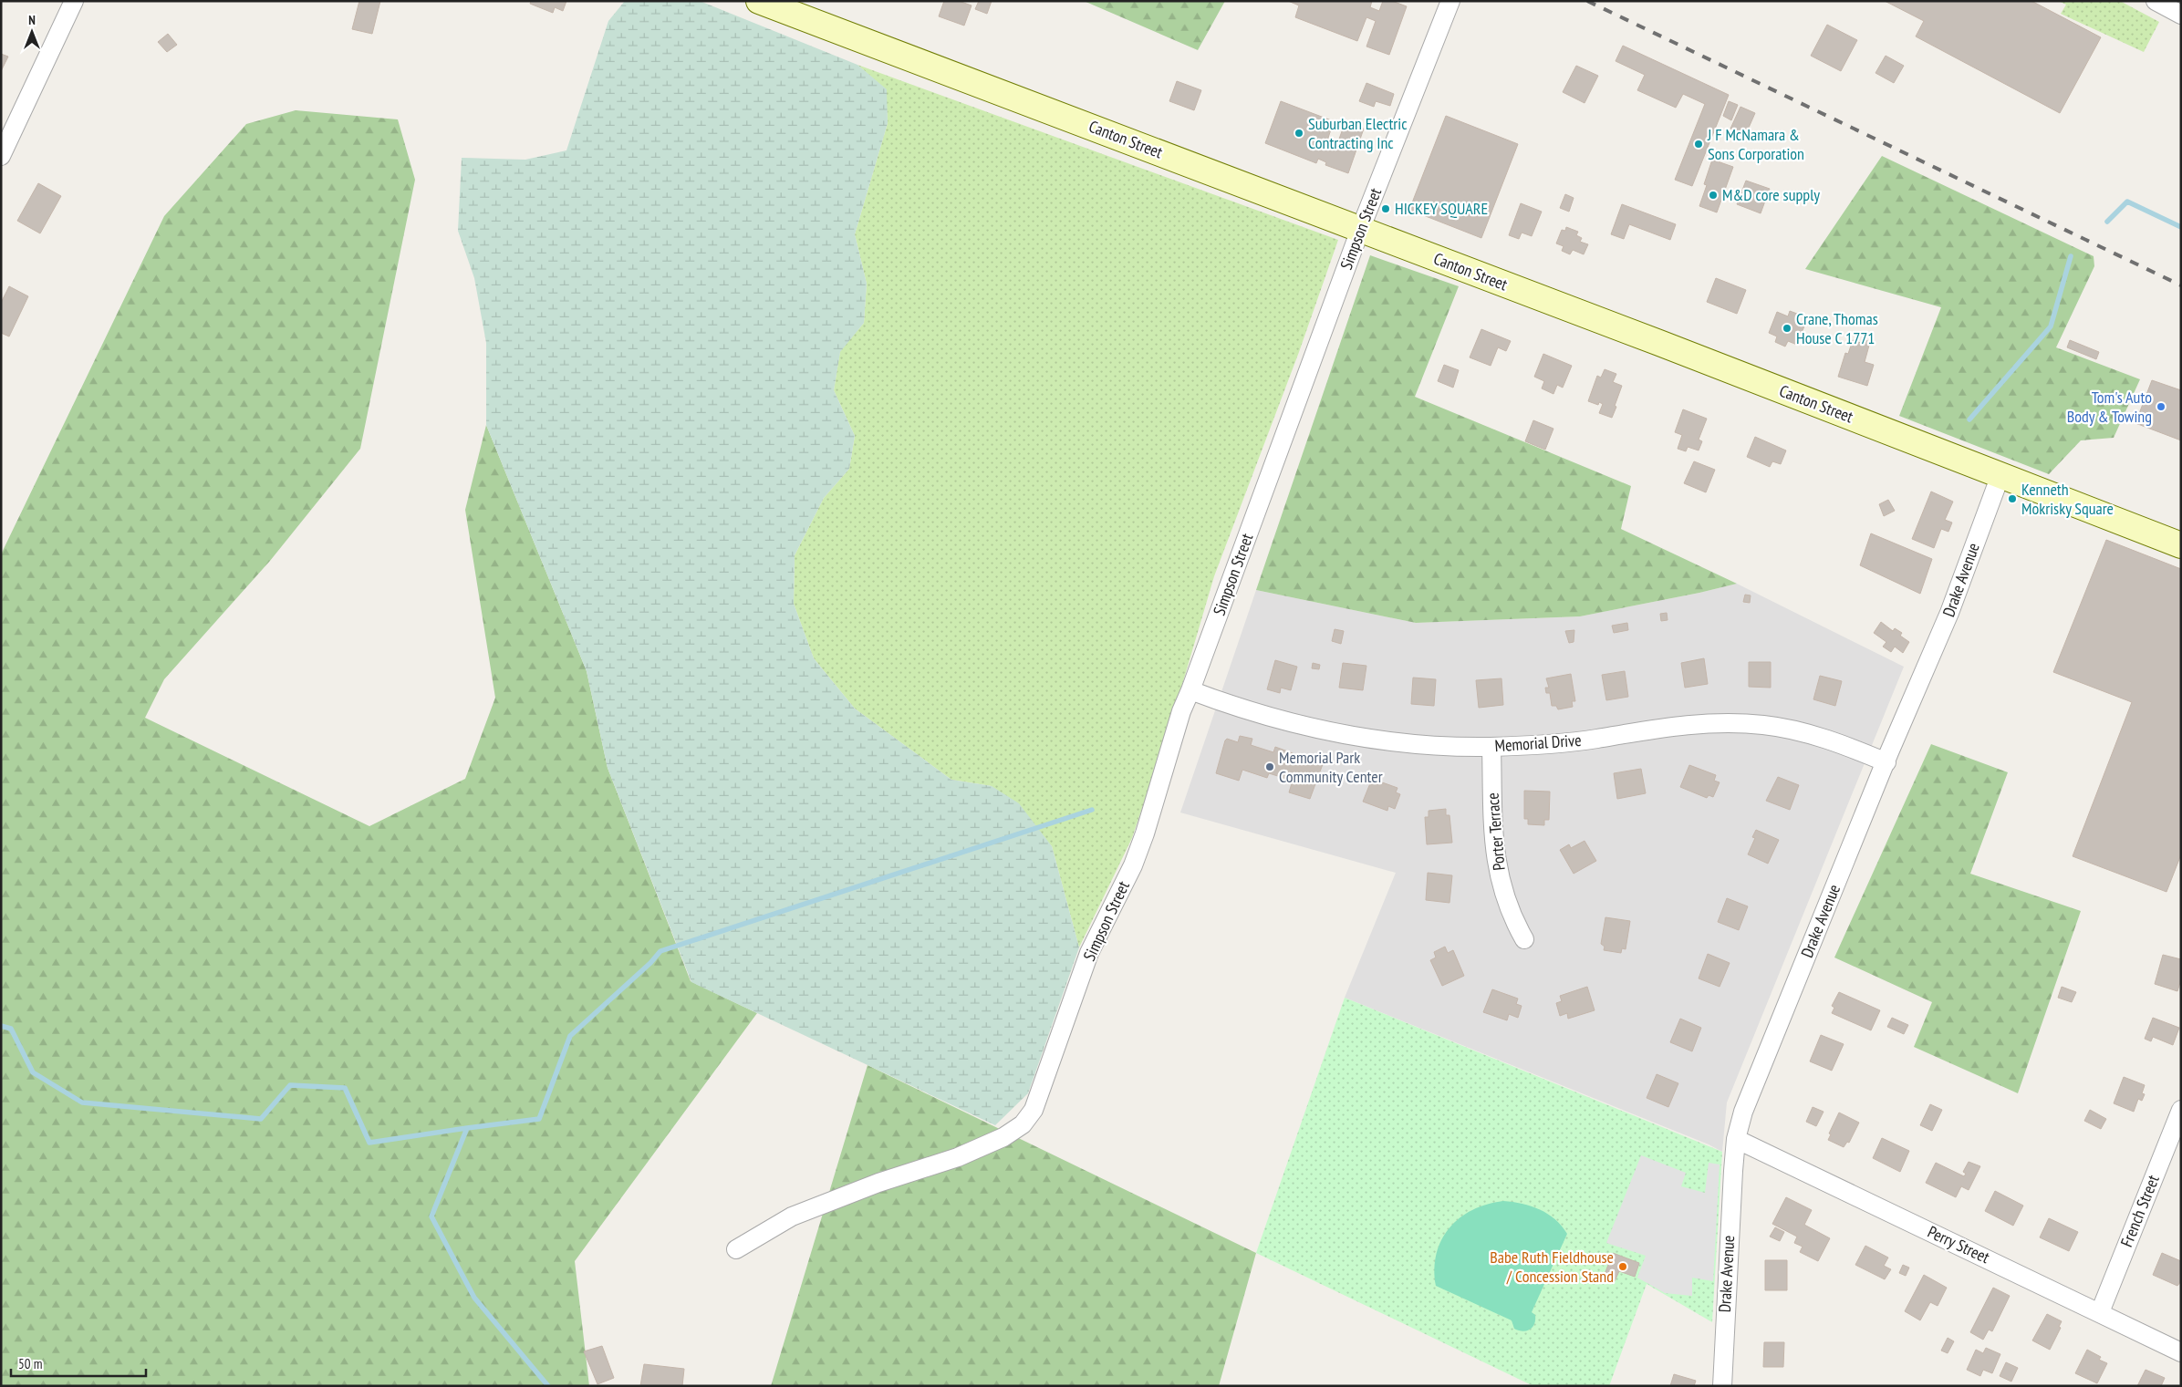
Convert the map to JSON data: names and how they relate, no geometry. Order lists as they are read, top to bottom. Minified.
{"streets":{"main road":["Canton Street"],"street":["Simpson Street","Drake Avenue","Memorial Drive","Porter Terrace","French Street","Perry Street"]},"crossings":[["Canton Street","Simpson Street"],["Canton Street","Drake Avenue"],["Simpson Street","Memorial Drive"],["Drake Avenue","Memorial Drive"],["Drake Avenue","Perry Street"],["Memorial Drive","Porter Terrace"],["French Street","Perry Street"]],"places":["Suburban Electric Contracting Inc","J F McNamara & Sons Corporation","M&D core supply","HICKEY SQUARE","Crane, Thomas House C 1771","Tom's Auto Body & Towing","Kenneth Mokrisky Square","Memorial Park Community Center","Babe Ruth Fieldhouse / Concession Stand"],"scale_bar":"50 m","north":"top"}
